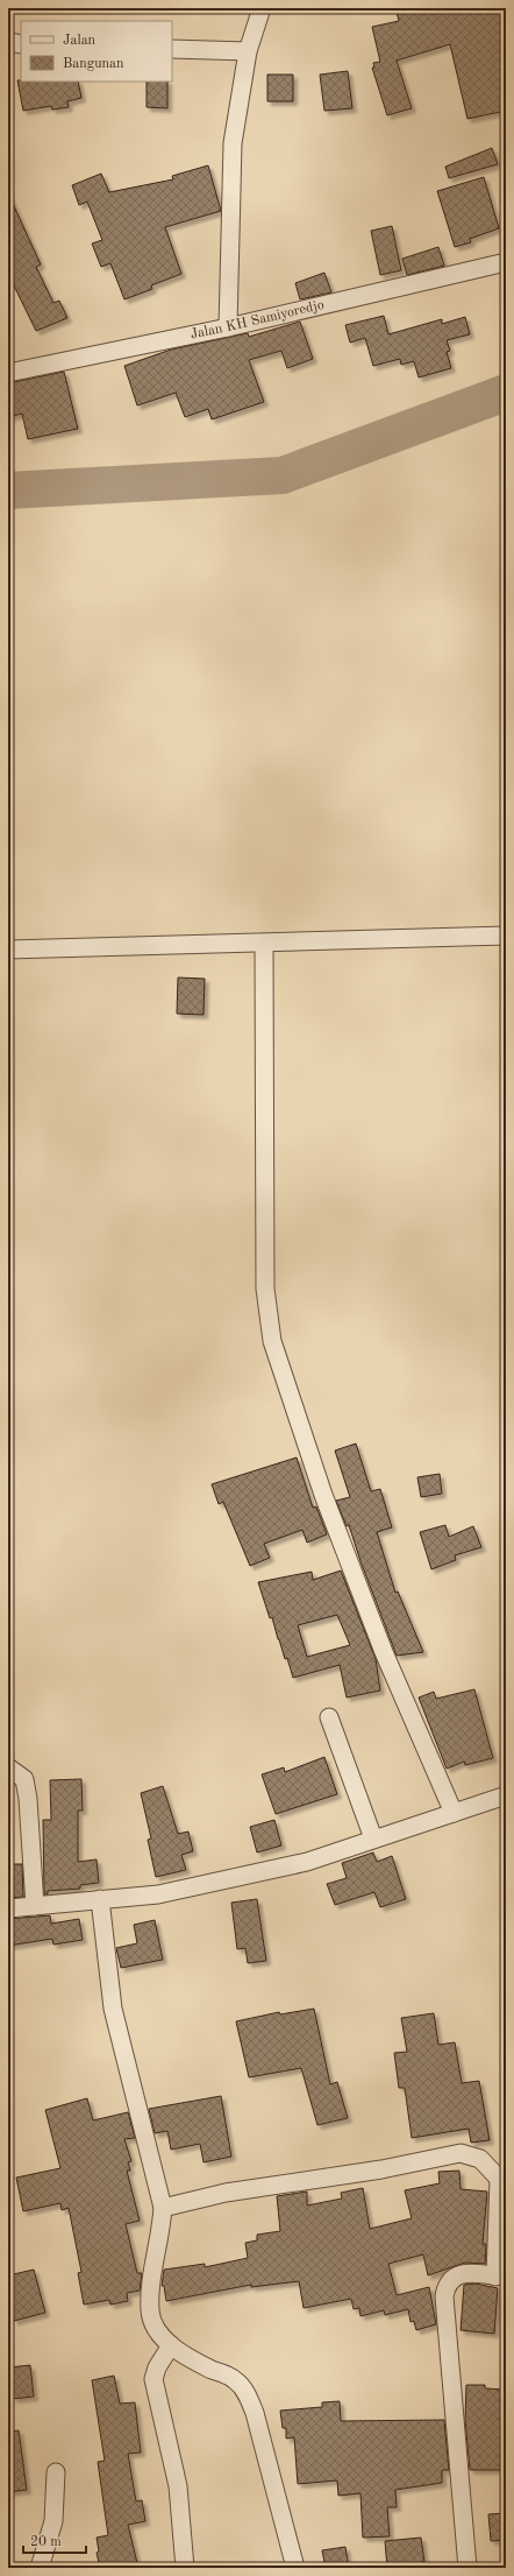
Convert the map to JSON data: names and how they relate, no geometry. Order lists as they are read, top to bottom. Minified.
{"streets":{"street":["Jalan KH Samiyoredjo"]},"legend":["Jalan","Bangunan"],"scale_bar":"20 m"}
